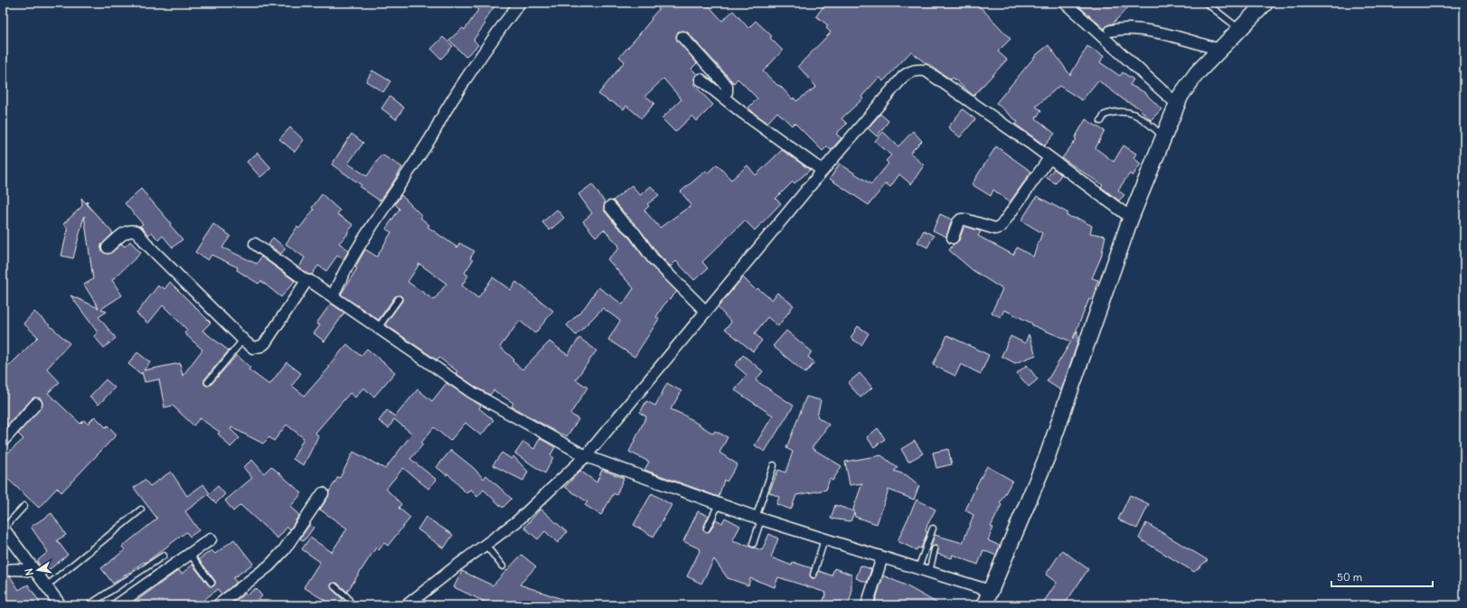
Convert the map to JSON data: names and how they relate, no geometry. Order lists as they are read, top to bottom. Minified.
{"scale_bar":"50 m","north":"left"}
